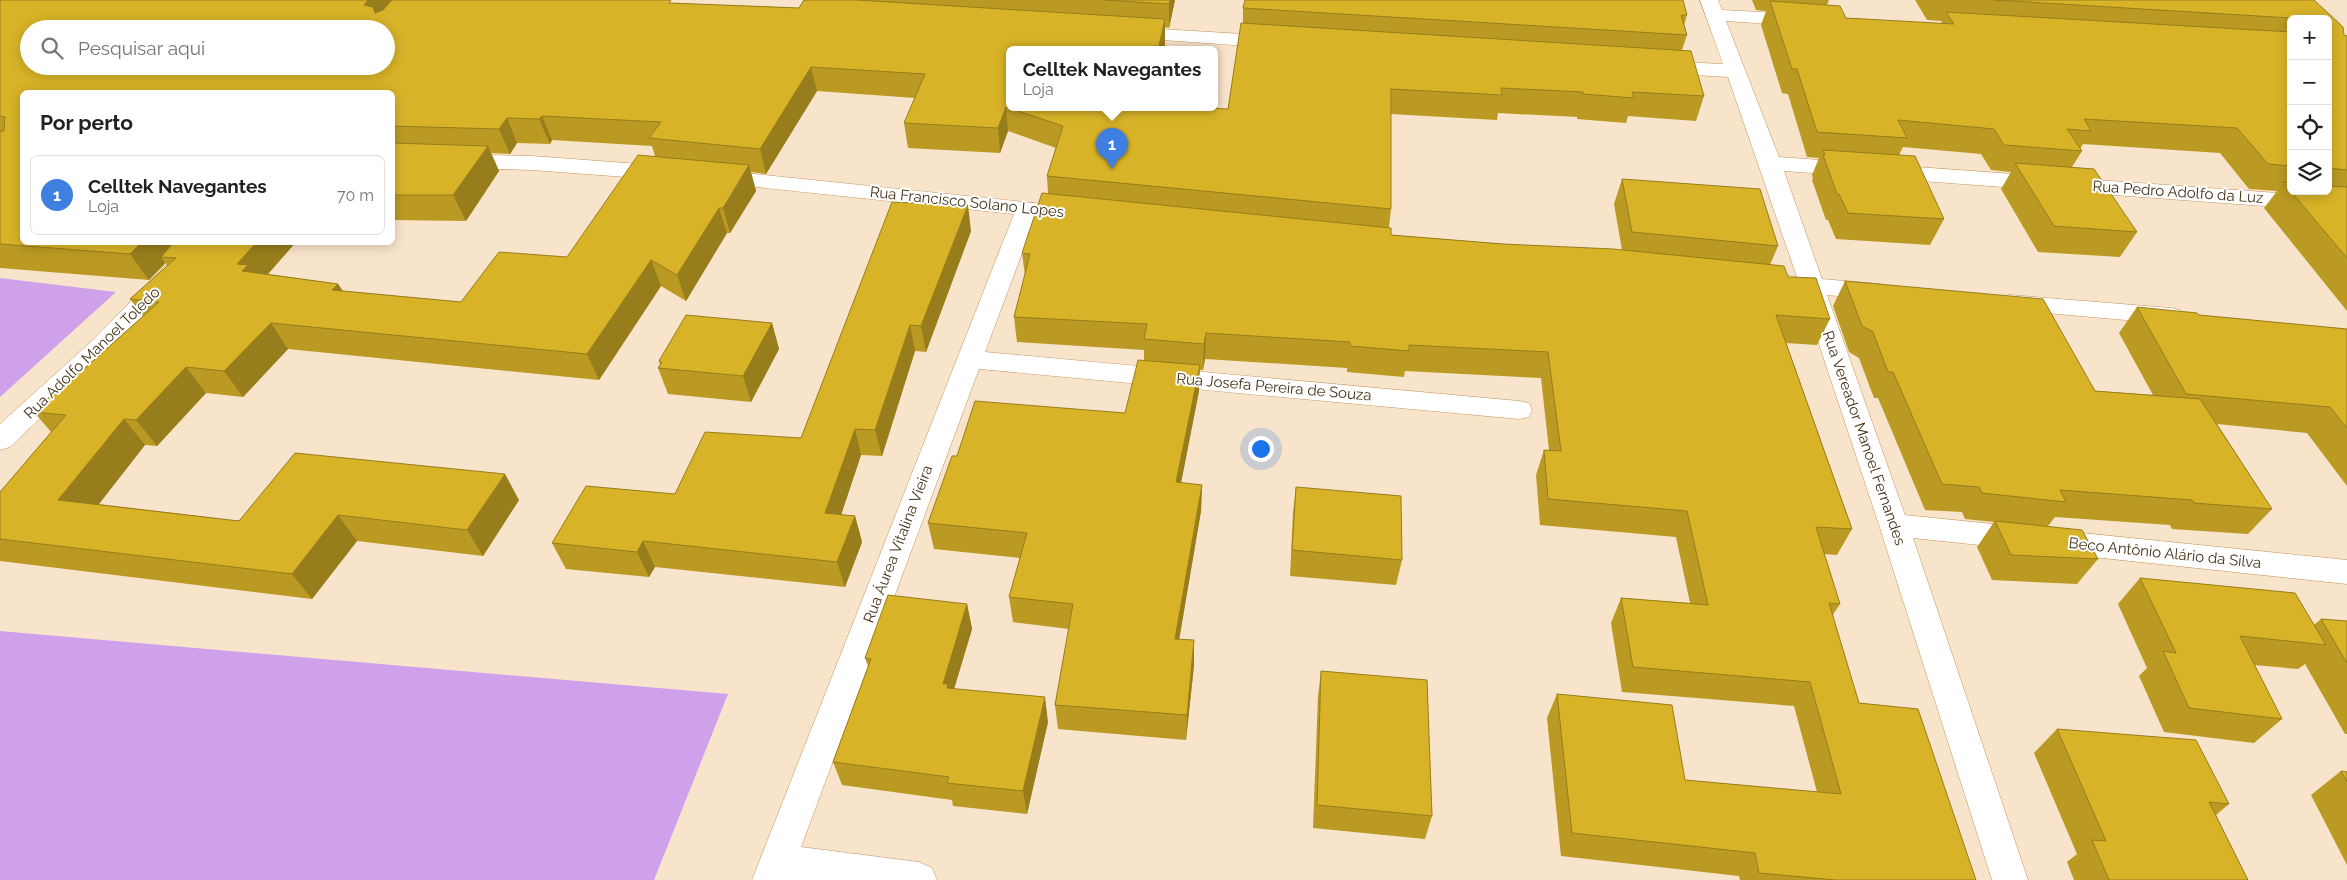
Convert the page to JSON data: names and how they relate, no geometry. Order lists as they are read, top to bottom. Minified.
{"streets":{"street":["Rua Pedro Adolfo da Luz","Rua Francisco Solano Lopes","Rua Adolfo Manoel Toledo","Rua Josefa Pereira de Souza","Rua Vereador Manoel Fernandes","Rua Áurea Vitalina Vieira","Beco Antônio Alário da Silva"]},"crossings":[["Rua Pedro Adolfo da Luz","Rua Vereador Manoel Fernandes"],["Rua Francisco Solano Lopes","Rua Áurea Vitalina Vieira"],["Rua Josefa Pereira de Souza","Rua Áurea Vitalina Vieira"],["Rua Vereador Manoel Fernandes","Beco Antônio Alário da Silva"]],"page":{"map_buttons":["+","−"],"search":"Pesquisar aqui","popup":["Celltek Navegantes","Loja"],"heading":"Por perto","pins":"1","list":[{"mark":"1","name":"Celltek Navegantes","note":"Loja","value":"70 m"}]}}
